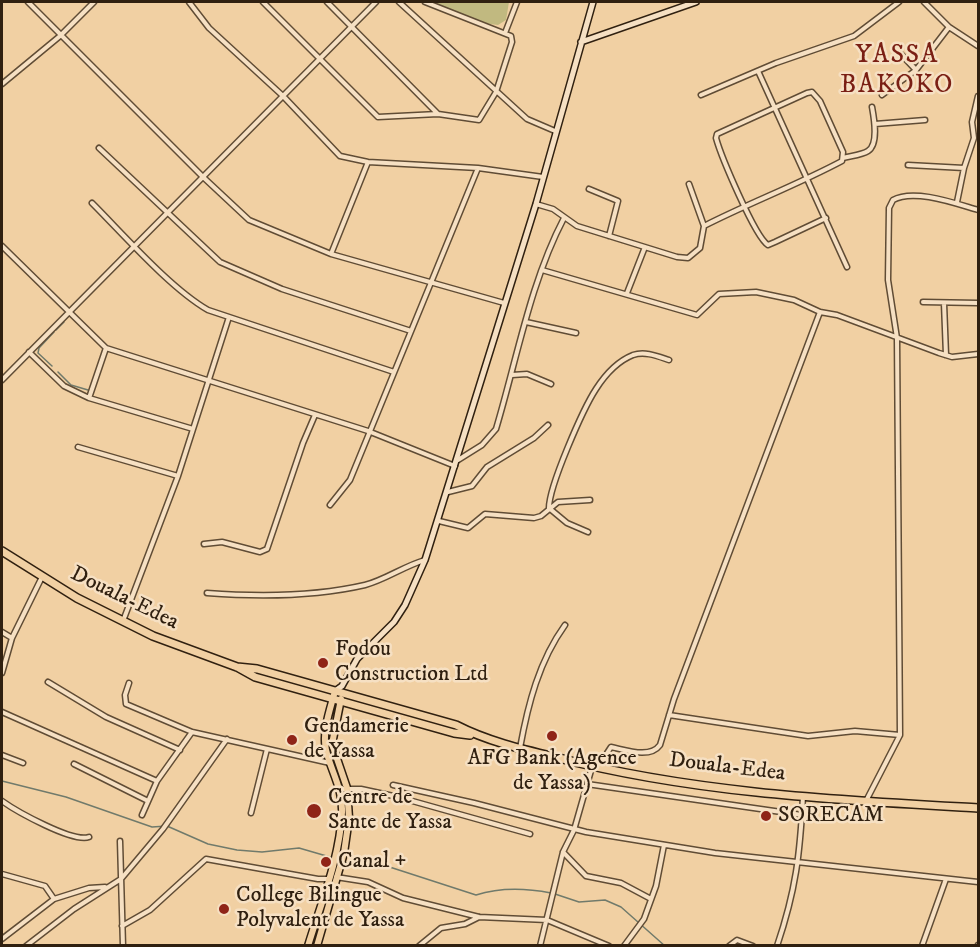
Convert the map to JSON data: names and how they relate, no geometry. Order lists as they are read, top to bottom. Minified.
{"streets":{"highway":["Douala-Edea"]},"districts":["YASSA BAKOKO"],"places":["Fodou Construction Ltd","AFG Bank (Agence de Yassa)","Gendamerie de Yassa","Centre de Sante de Yassa","SORECAM","Canal +","College Bilingue Polyvalent de Yassa"]}
